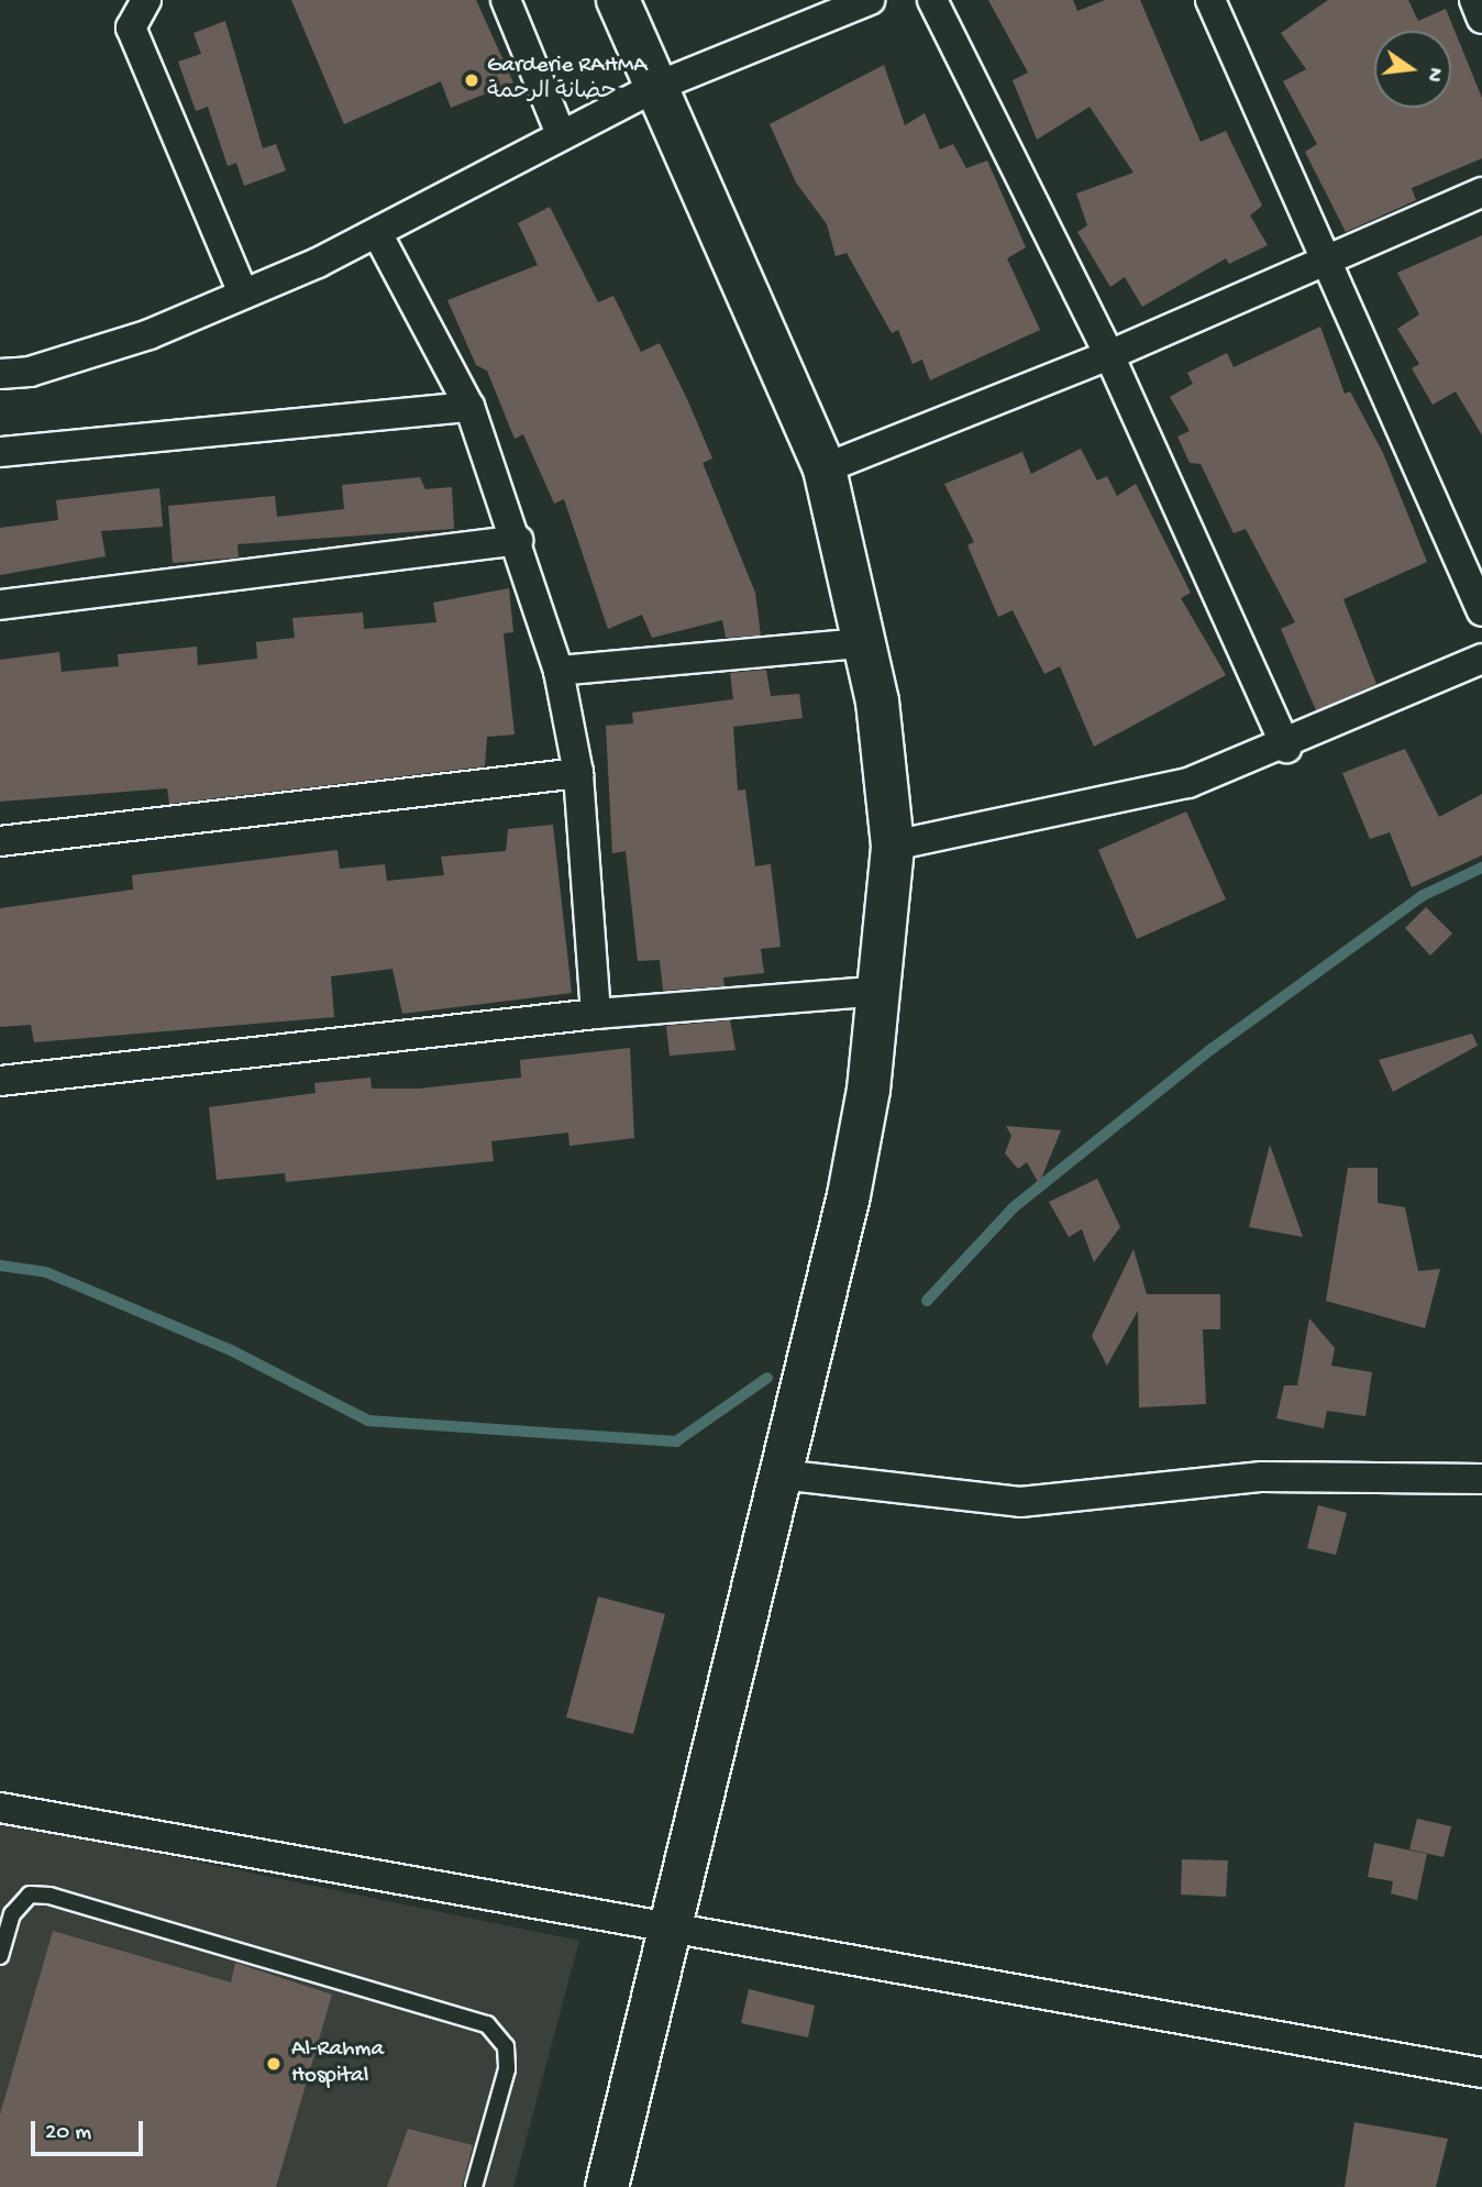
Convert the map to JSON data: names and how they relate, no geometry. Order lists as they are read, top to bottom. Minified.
{"places":["Garderie RAHMA حضانة الرحمة","Al-Rahma Hospital"],"scale_bar":"20 m","north":"right"}
